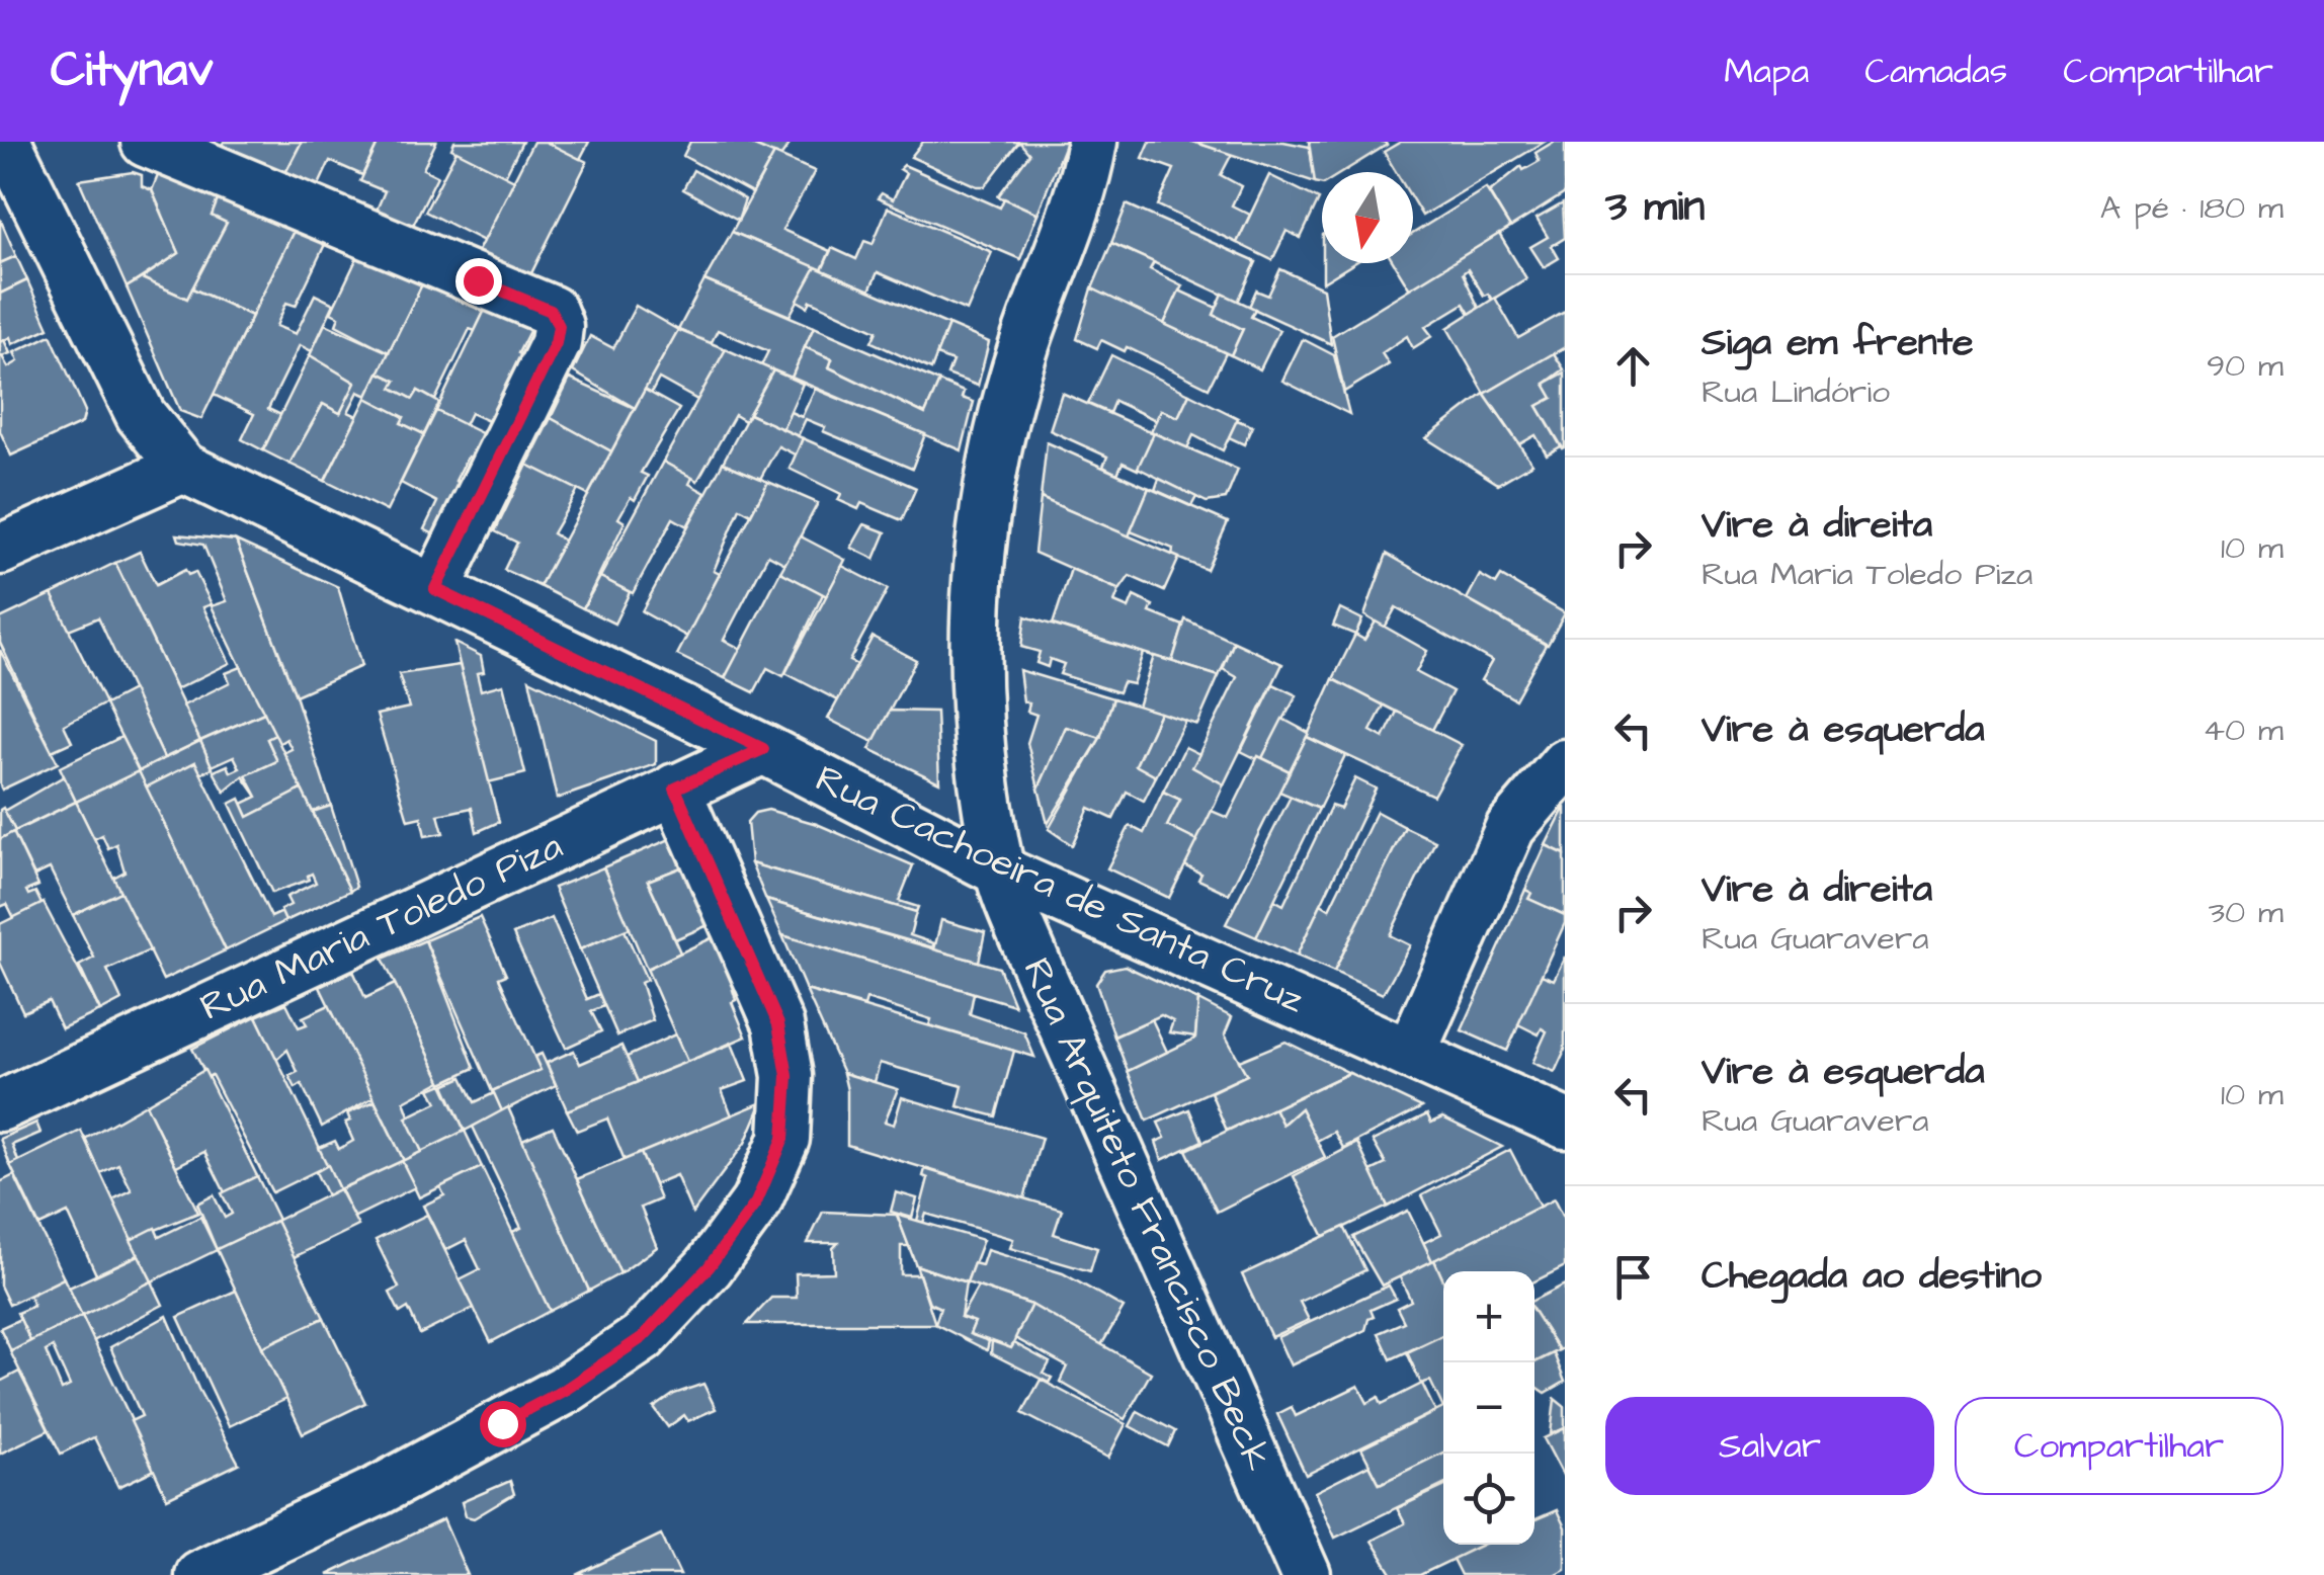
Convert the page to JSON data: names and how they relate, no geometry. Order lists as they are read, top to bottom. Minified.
{"streets":{"street":["Rua Cachoeira de Santa Cruz","Rua Maria Toledo Piza","Rua Arquiteto Francisco Beck"]},"crossings":[["Rua Cachoeira de Santa Cruz","Rua Maria Toledo Piza"],["Rua Cachoeira de Santa Cruz","Rua Arquiteto Francisco Beck"]],"north":"bottom","page":{"header":"Citynav","nav":["Mapa","Camadas","Compartilhar"],"heading":["3 min","A pé · 180 m"],"list":[["Siga em frente","Rua Lindório","90 m"],["Vire à direita","Rua Maria Toledo Piza","10 m"],["Vire à esquerda","40 m"],["Vire à direita","Rua Guaravera","30 m"],["Vire à esquerda","Rua Guaravera","10 m"],"Chegada ao destino"],"map_buttons":["+","−"],"buttons":["Salvar","Compartilhar"]}}
